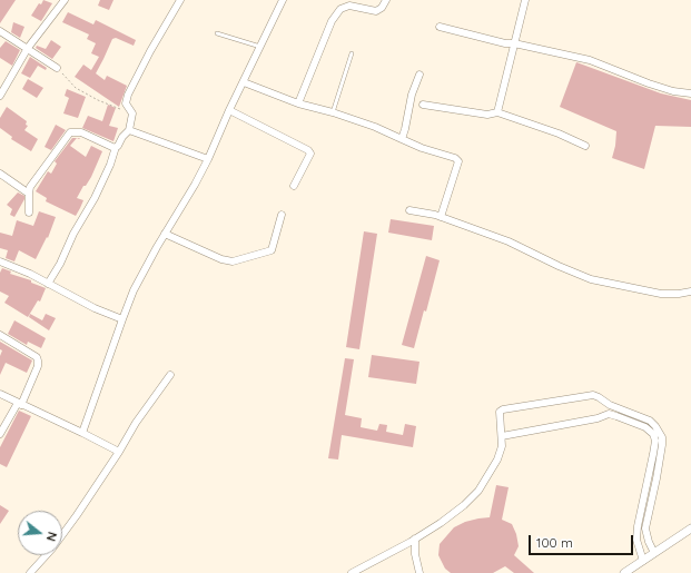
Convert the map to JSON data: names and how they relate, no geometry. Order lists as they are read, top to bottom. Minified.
{"scale_bar":"100 m","north":"right"}
